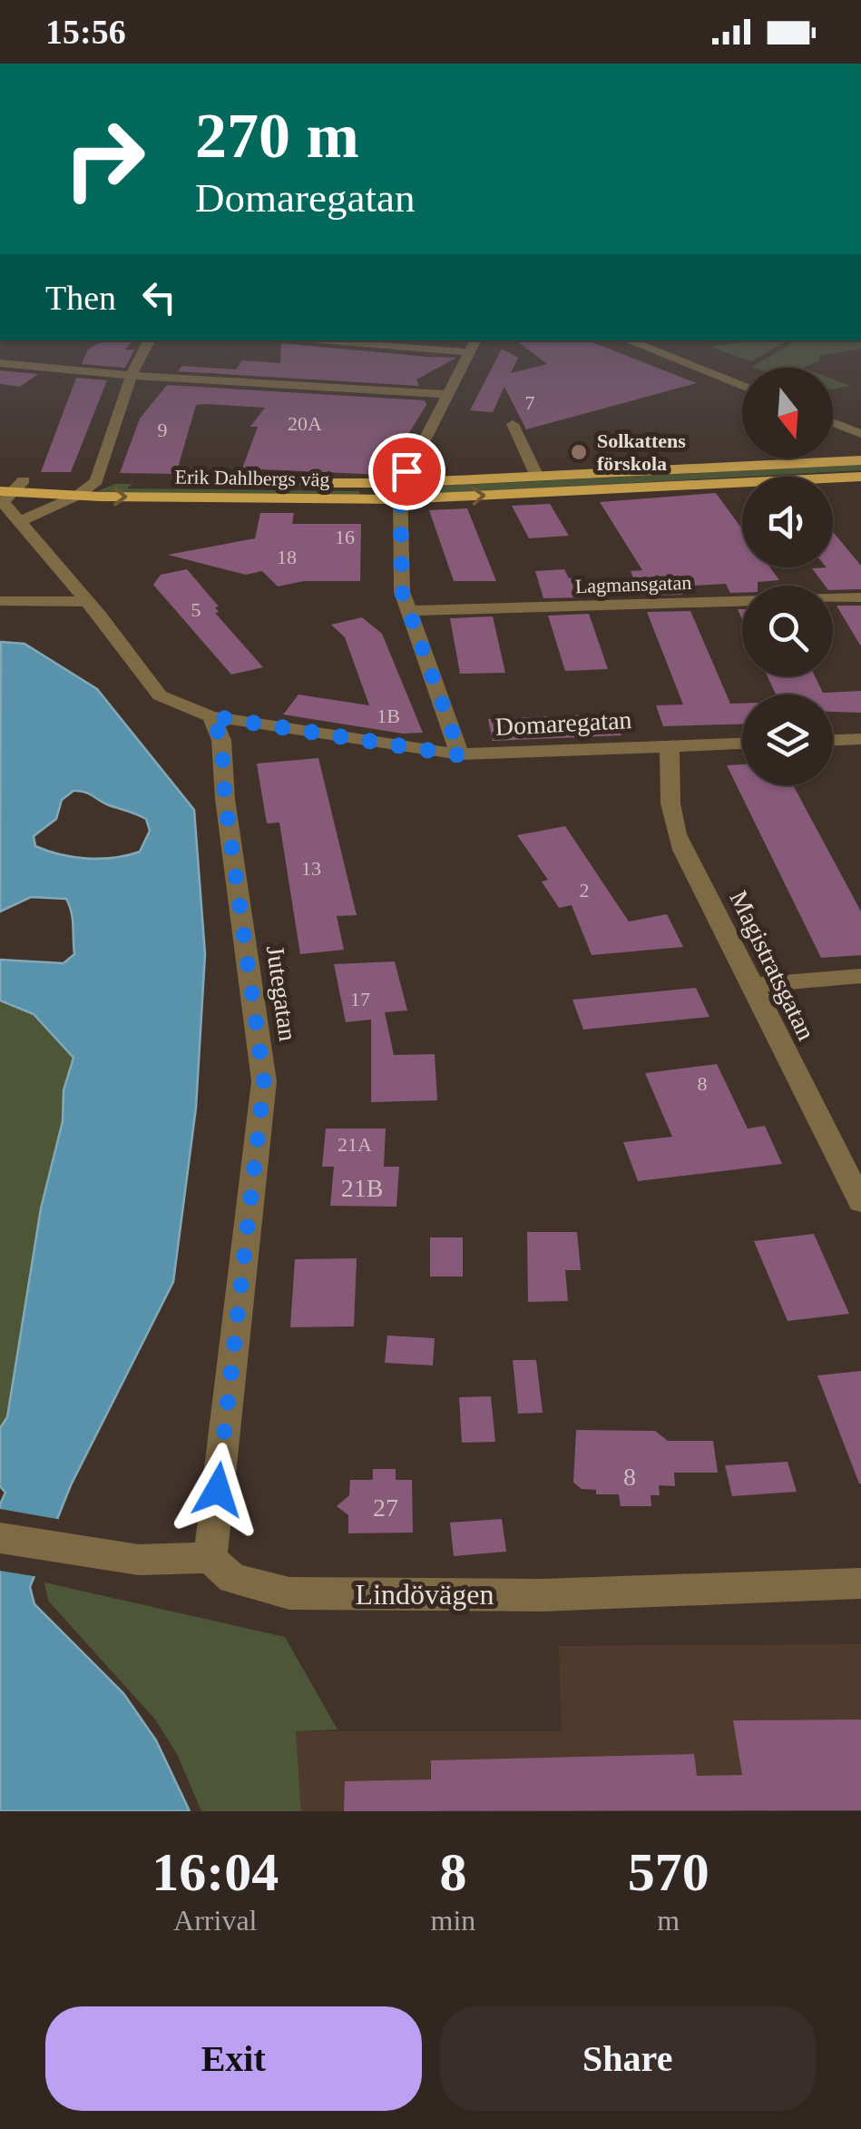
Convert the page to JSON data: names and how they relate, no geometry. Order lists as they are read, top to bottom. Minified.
{"streets":{"main road":["Erik Dahlbergs väg"],"street":["Lagmansgatan","Domaregatan","Magistratsgatan","Jutegatan","Lindövägen"]},"crossings":[["Domaregatan","Magistratsgatan"],["Domaregatan","Jutegatan"],["Jutegatan","Lindövägen"]],"places":["Solkattens förskola"],"house_numbers":["7","20A","9","16","18","5","1B","13","2","17","8","21A","21B","8","27"],"north":"bottom","page":{"status":"15:56","turn":["270 m","Domaregatan"],"then":"Then","eta":["16:04","Arrival","8","min","570","m"],"buttons":["Exit","Share"]}}
